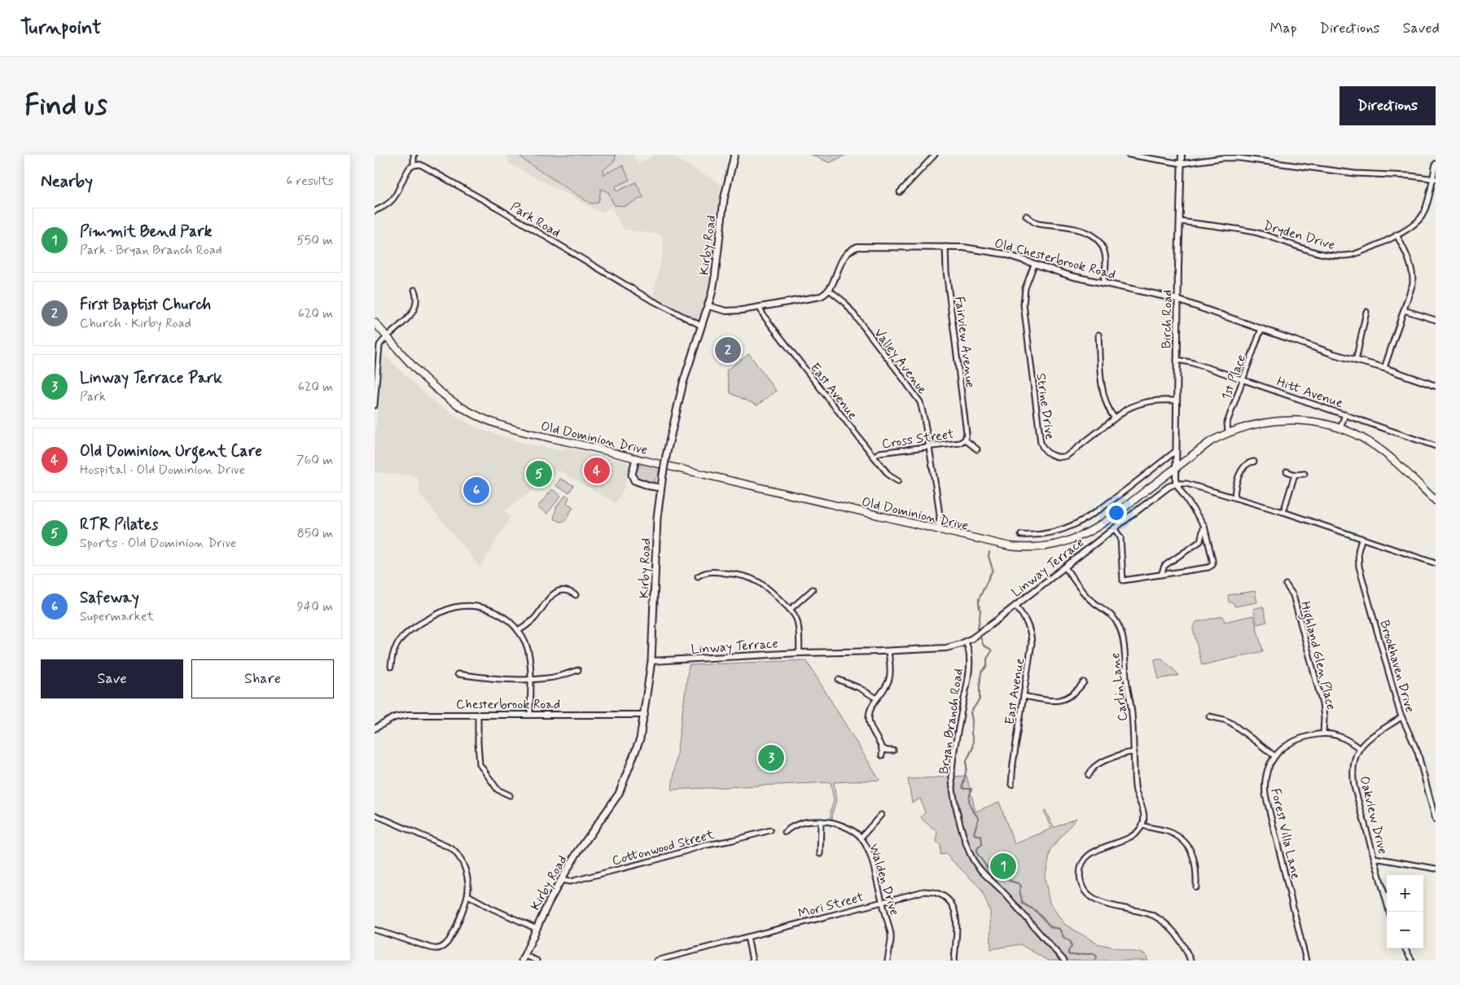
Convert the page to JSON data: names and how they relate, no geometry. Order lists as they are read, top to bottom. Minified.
{"streets":{"main road":["Kirby Road","Old Dominion Drive"],"street":["Park Road","Dryden Drive","Old Chesterbrook Road","Birch Road","Fairview Avenue","Valley Avenue","1st Place","East Avenue","Hitt Avenue","Strine Drive","Cross Street","Linway Terrace","Highland Glen Place","Brookhaven Drive","Carlin Lane","Chesterbrook Road","Bryan Branch Road","Oakview Drive","Forest Villa Lane","Cottonwood Street","Walden Drive","Mori Street"]},"crossings":[["Park Road","Kirby Road"],["Dryden Drive","Birch Road"],["Kirby Road","Linway Terrace"],["Kirby Road","Chesterbrook Road"],["Kirby Road","Cottonwood Street"],["Old Chesterbrook Road","Birch Road"],["Old Chesterbrook Road","Fairview Avenue"],["Old Chesterbrook Road","Valley Avenue"],["Old Chesterbrook Road","1st Place"],["Old Chesterbrook Road","Strine Drive"],["Birch Road","Hitt Avenue"],["Birch Road","Strine Drive"],["Birch Road","Old Dominion Drive"],["Birch Road","Linway Terrace"],["Fairview Avenue","Cross Street"],["Valley Avenue","Old Dominion Drive"],["Valley Avenue","Cross Street"],["1st Place","Hitt Avenue"],["1st Place","Old Dominion Drive"],["East Avenue","Cross Street"],["East Avenue","Linway Terrace"],["Linway Terrace","Carlin Lane"],["Linway Terrace","Bryan Branch Road"],["Highland Glen Place","Forest Villa Lane"],["Oakview Drive","Forest Villa Lane"],["Walden Drive","Mori Street"]],"page":{"header":"Turnpoint","nav":["Map","Directions","Saved"],"buttons":["Directions",["Save","Share"]],"title":"Find us","heading":["Nearby","6 results"],"list":[{"mark":"1","name":"Pimmit Bend Park","note":"Park · Bryan Branch Road","value":"550 m"},{"mark":"2","name":"First Baptist Church","note":"Church · Kirby Road","value":"620 m"},{"mark":"3","name":"Linway Terrace Park","note":"Park","value":"620 m"},{"mark":"4","name":"Old Dominion Urgent Care","note":"Hospital · Old Dominion Drive","value":"760 m"},{"mark":"5","name":"RTR Pilates","note":"Sports · Old Dominion Drive","value":"850 m"},{"mark":"6","name":"Safeway","note":"Supermarket","value":"940 m"}],"pins":["2","4","5","6","3","1"],"map_buttons":["+","−"]}}
